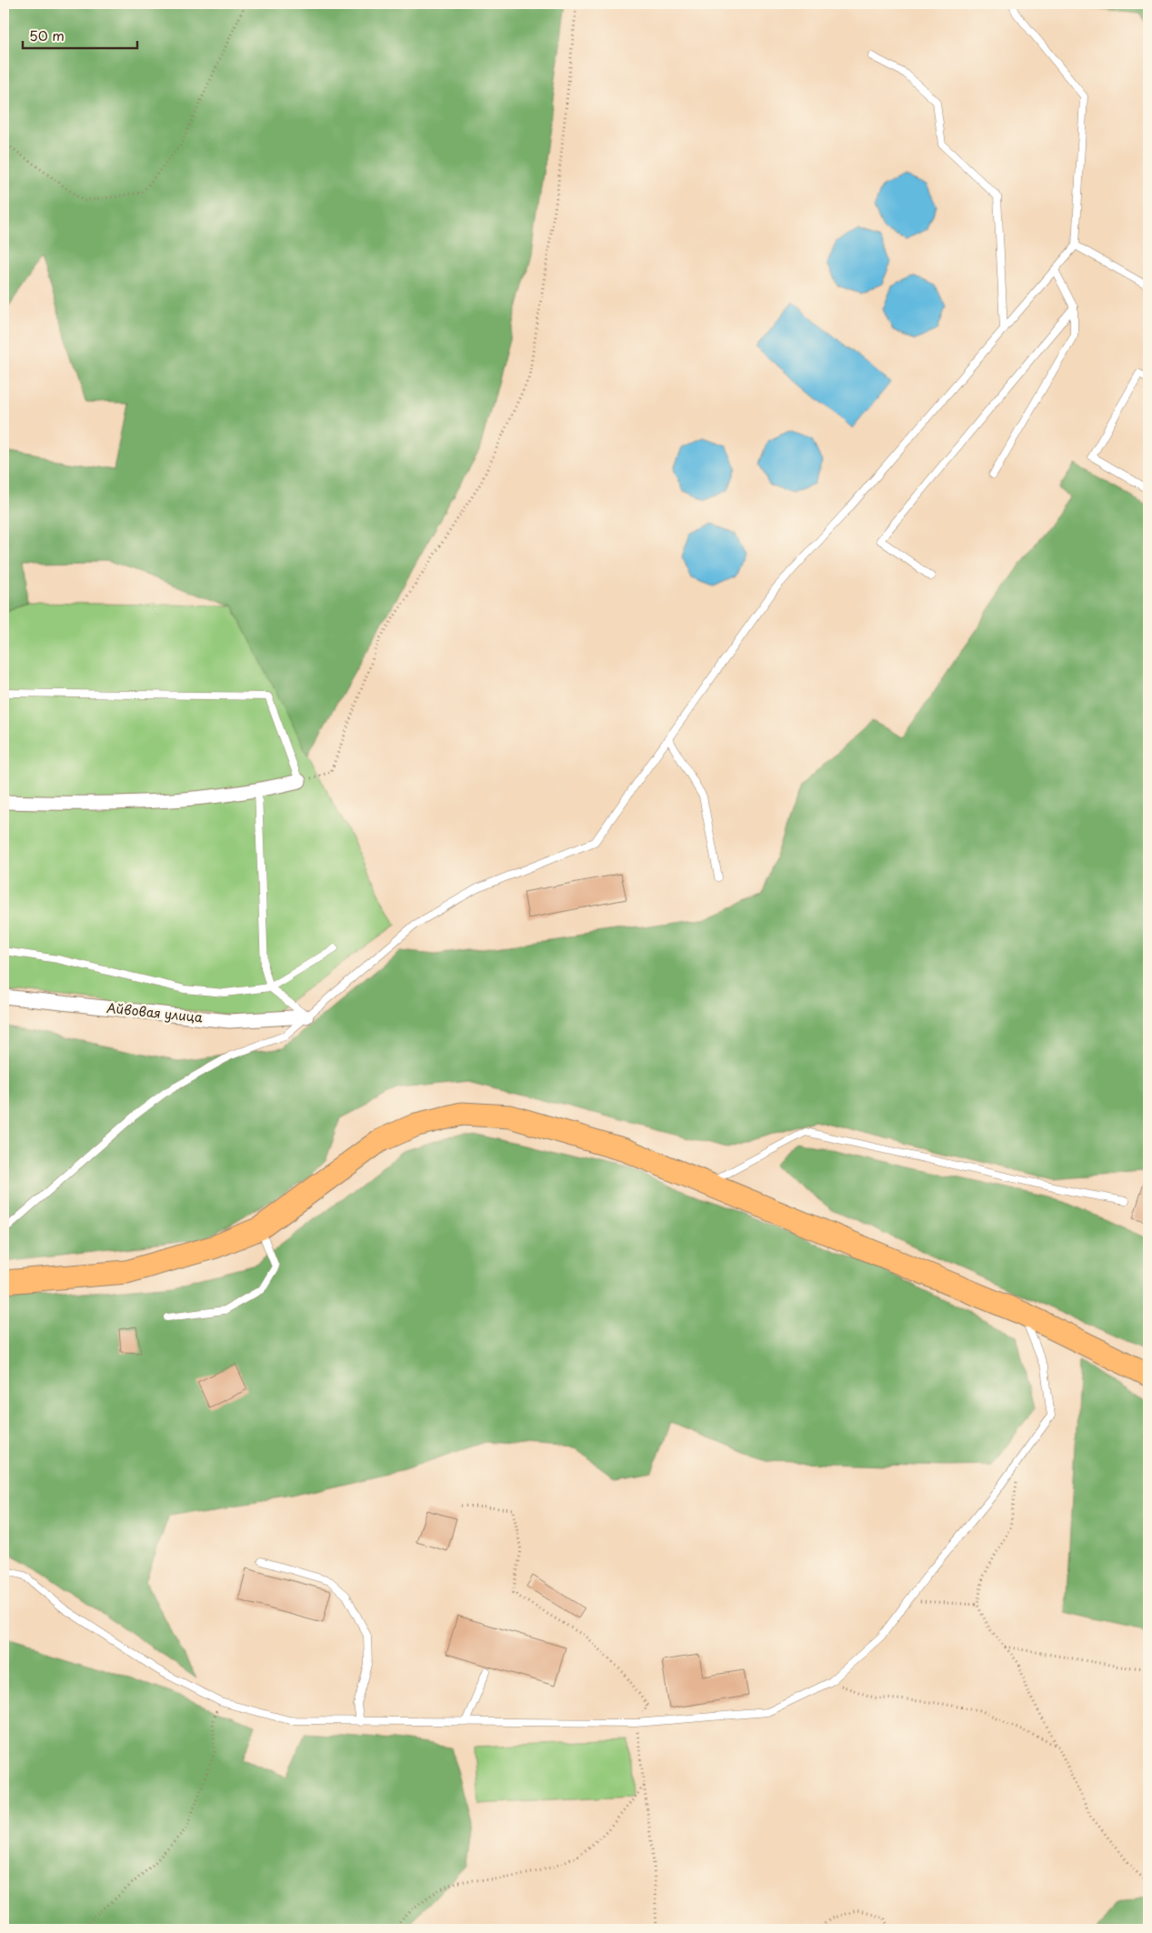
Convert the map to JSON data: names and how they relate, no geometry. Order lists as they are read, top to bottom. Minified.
{"streets":{"street":["Айвовая улица"]},"scale_bar":"50 m"}
